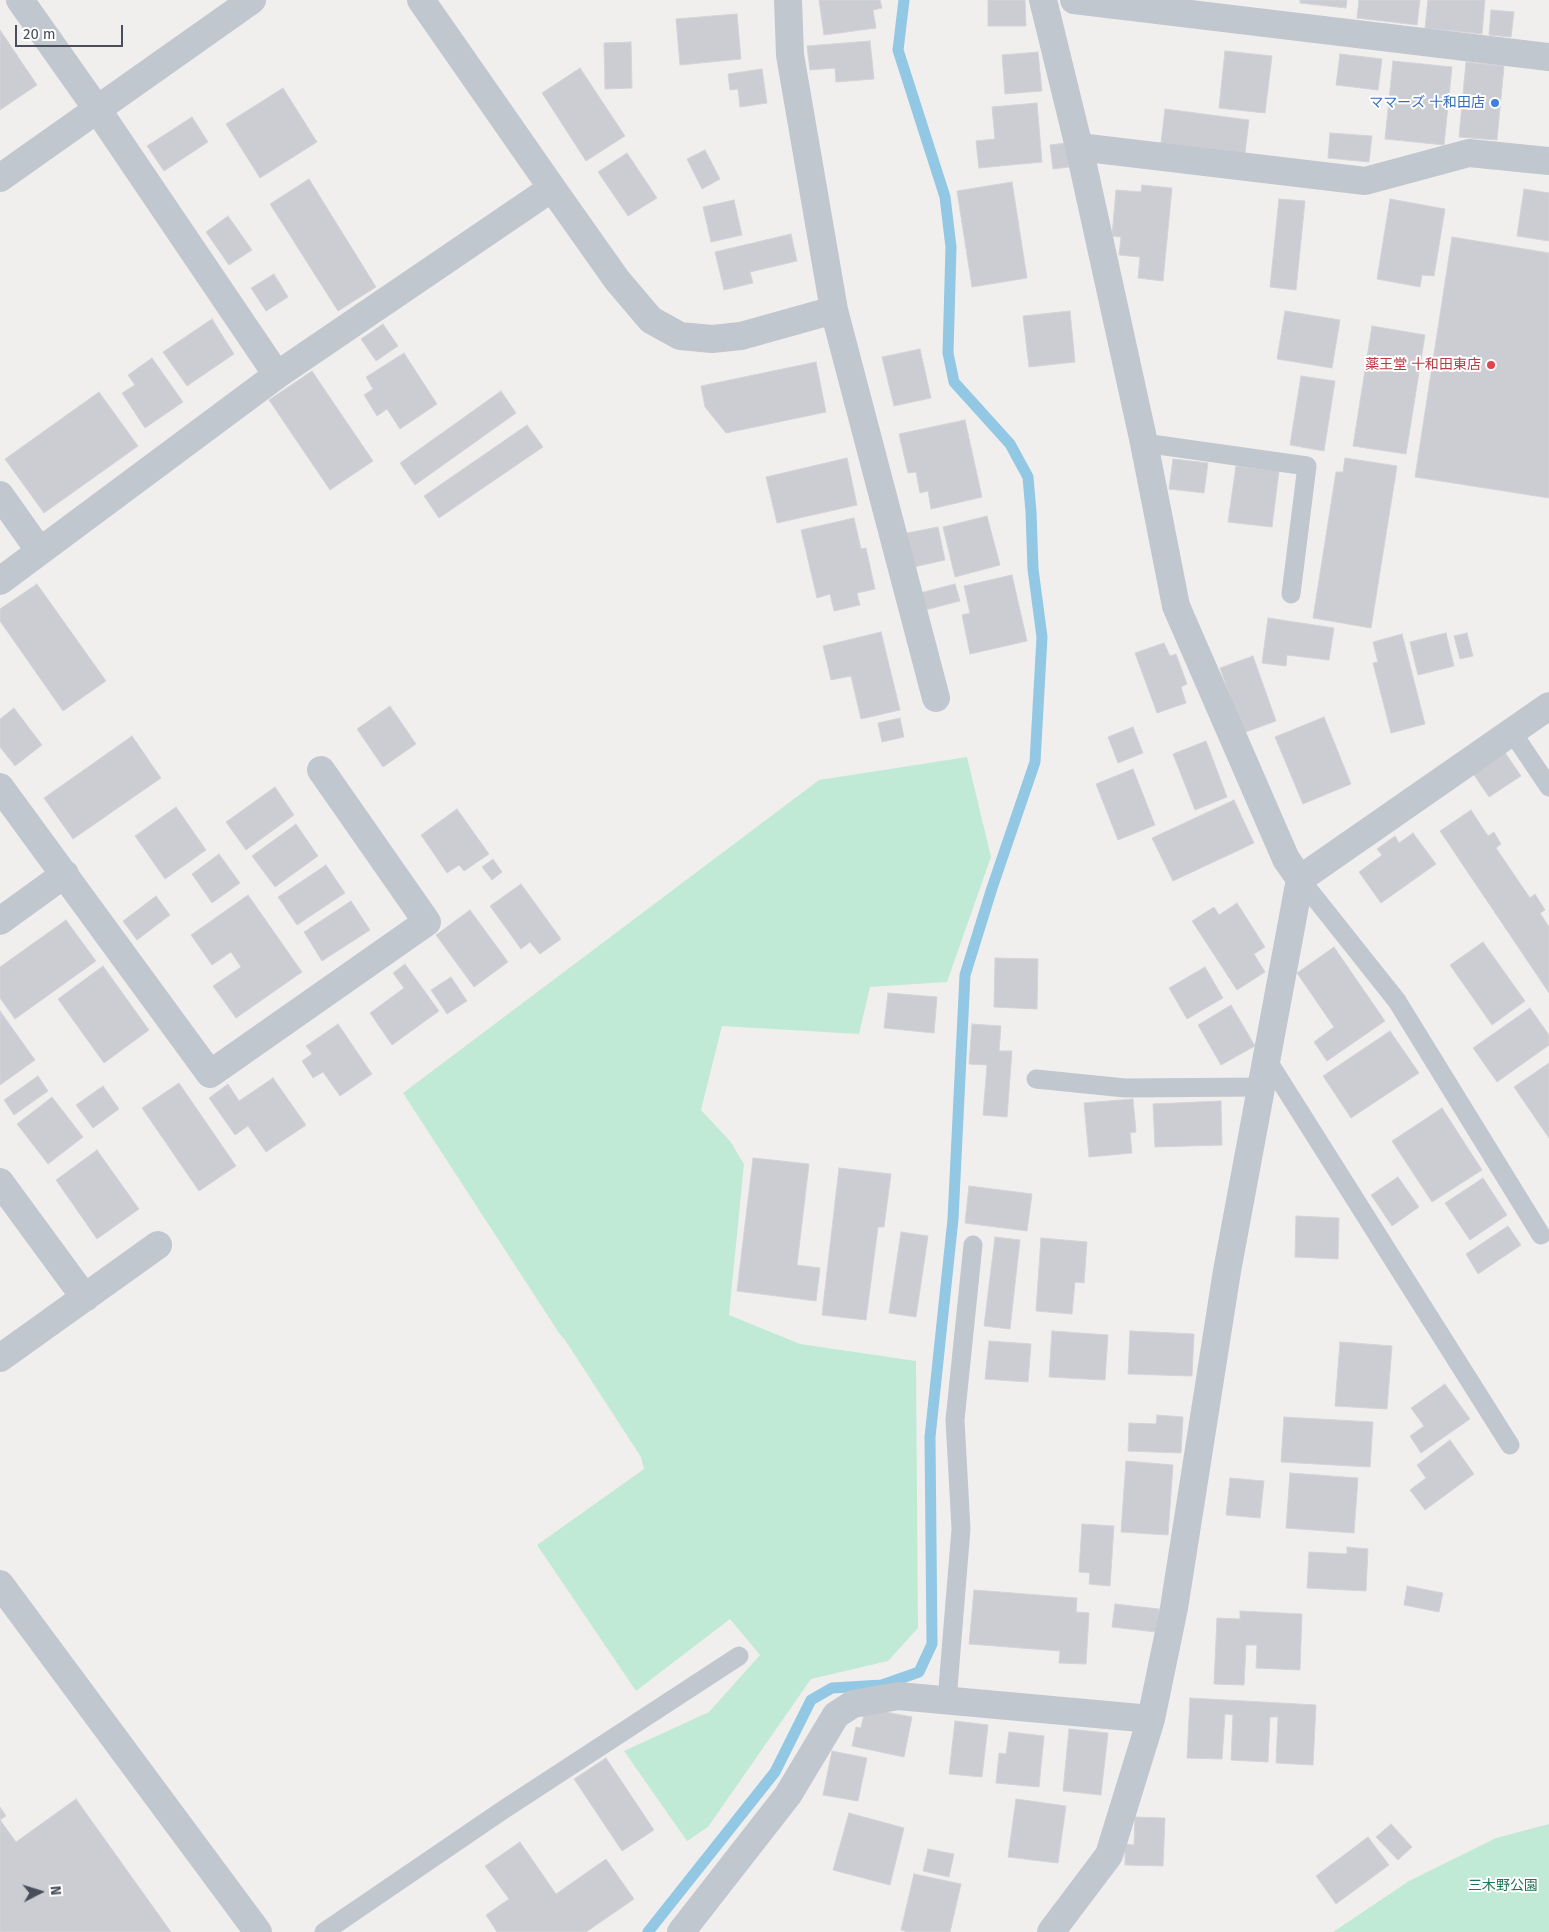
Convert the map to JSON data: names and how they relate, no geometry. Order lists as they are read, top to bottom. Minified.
{"parks":["三木野公園"],"places":["ママーズ 十和田店","薬王堂 十和田東店"],"scale_bar":"20 m","north":"right"}
